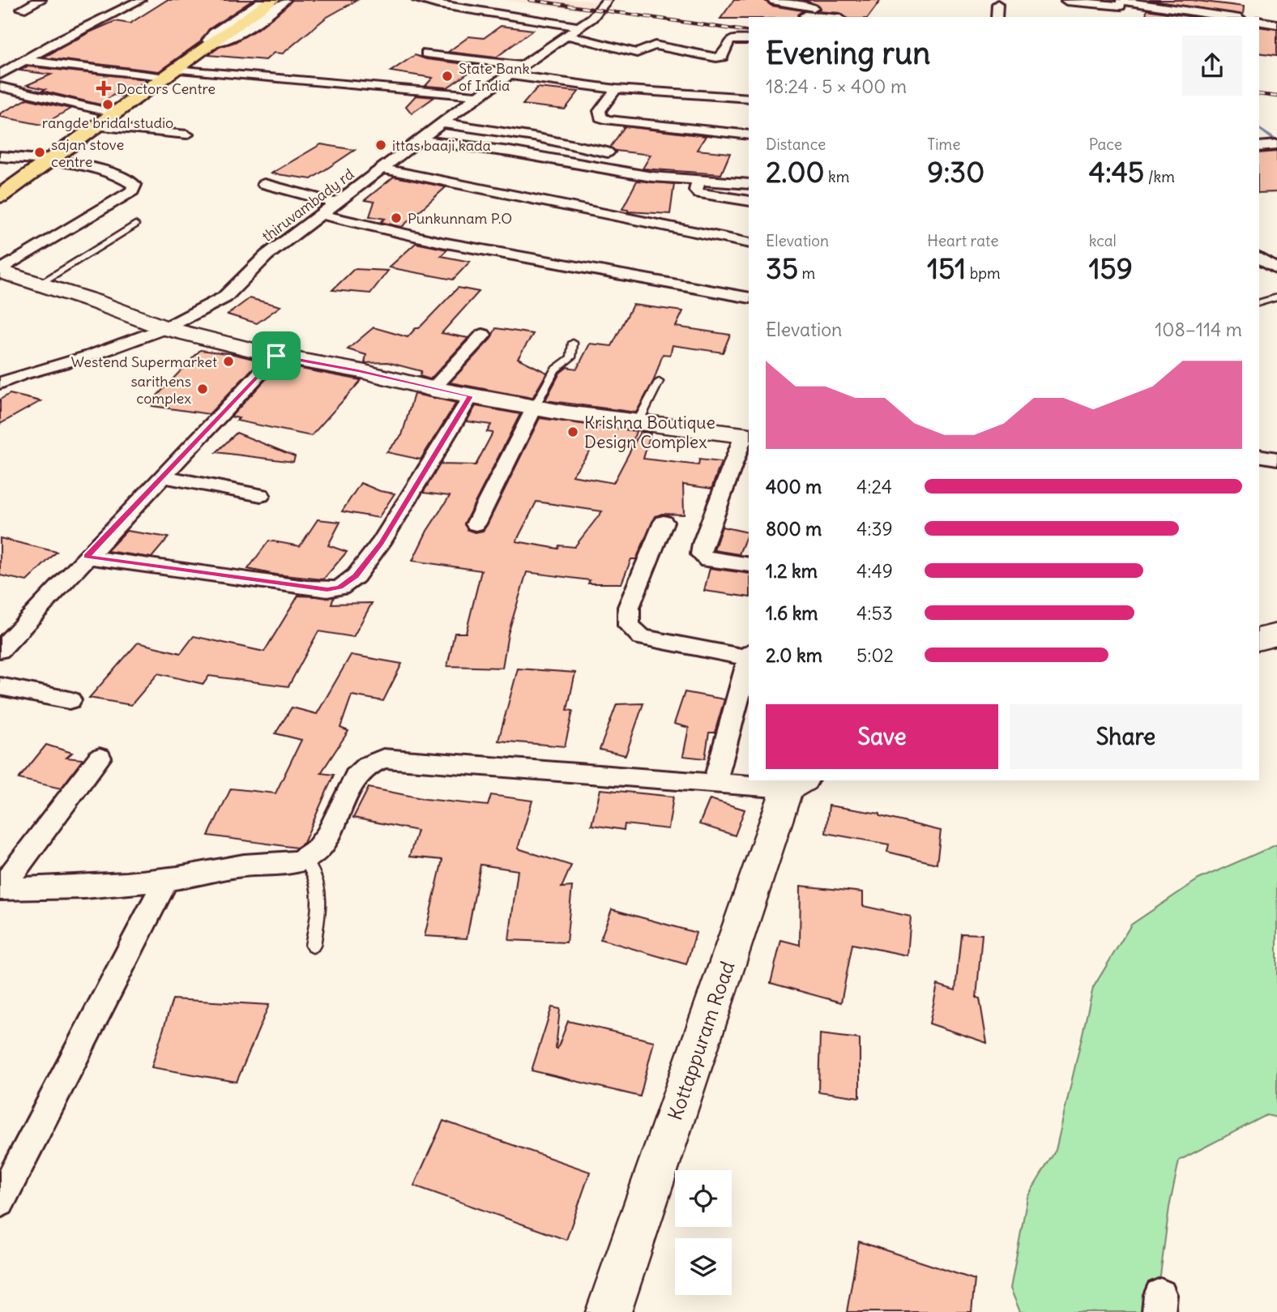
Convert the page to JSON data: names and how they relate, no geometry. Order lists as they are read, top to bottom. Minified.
{"streets":{"street":["thiruvambady rd","Kottappuram Road"]},"places":{"other":["State Bank of India","rangde bridal studio","ittas baaji kada","sajan stove centre","Punkunnam P.O","Westend Supermarket","sarithens complex","Krishna Boutique Design Complex"],"health":["Doctors Centre"]},"page":{"heading":["Evening run","18:24 · 5 × 400 m"],"stats":[["Distance","2.00 km"],["Time","9:30"],["Pace","4:45 /km"],["Elevation","35 m"],["Heart rate","151 bpm"],["kcal","159"]],"chart":["Elevation","108–114 m"],"list":[{"name":"400 m","note":"4:24"},{"name":"800 m","note":"4:39"},{"name":"1.2 km","note":"4:49"},{"name":"1.6 km","note":"4:53"},{"name":"2.0 km","note":"5:02"}],"buttons":["Save","Share"]}}
